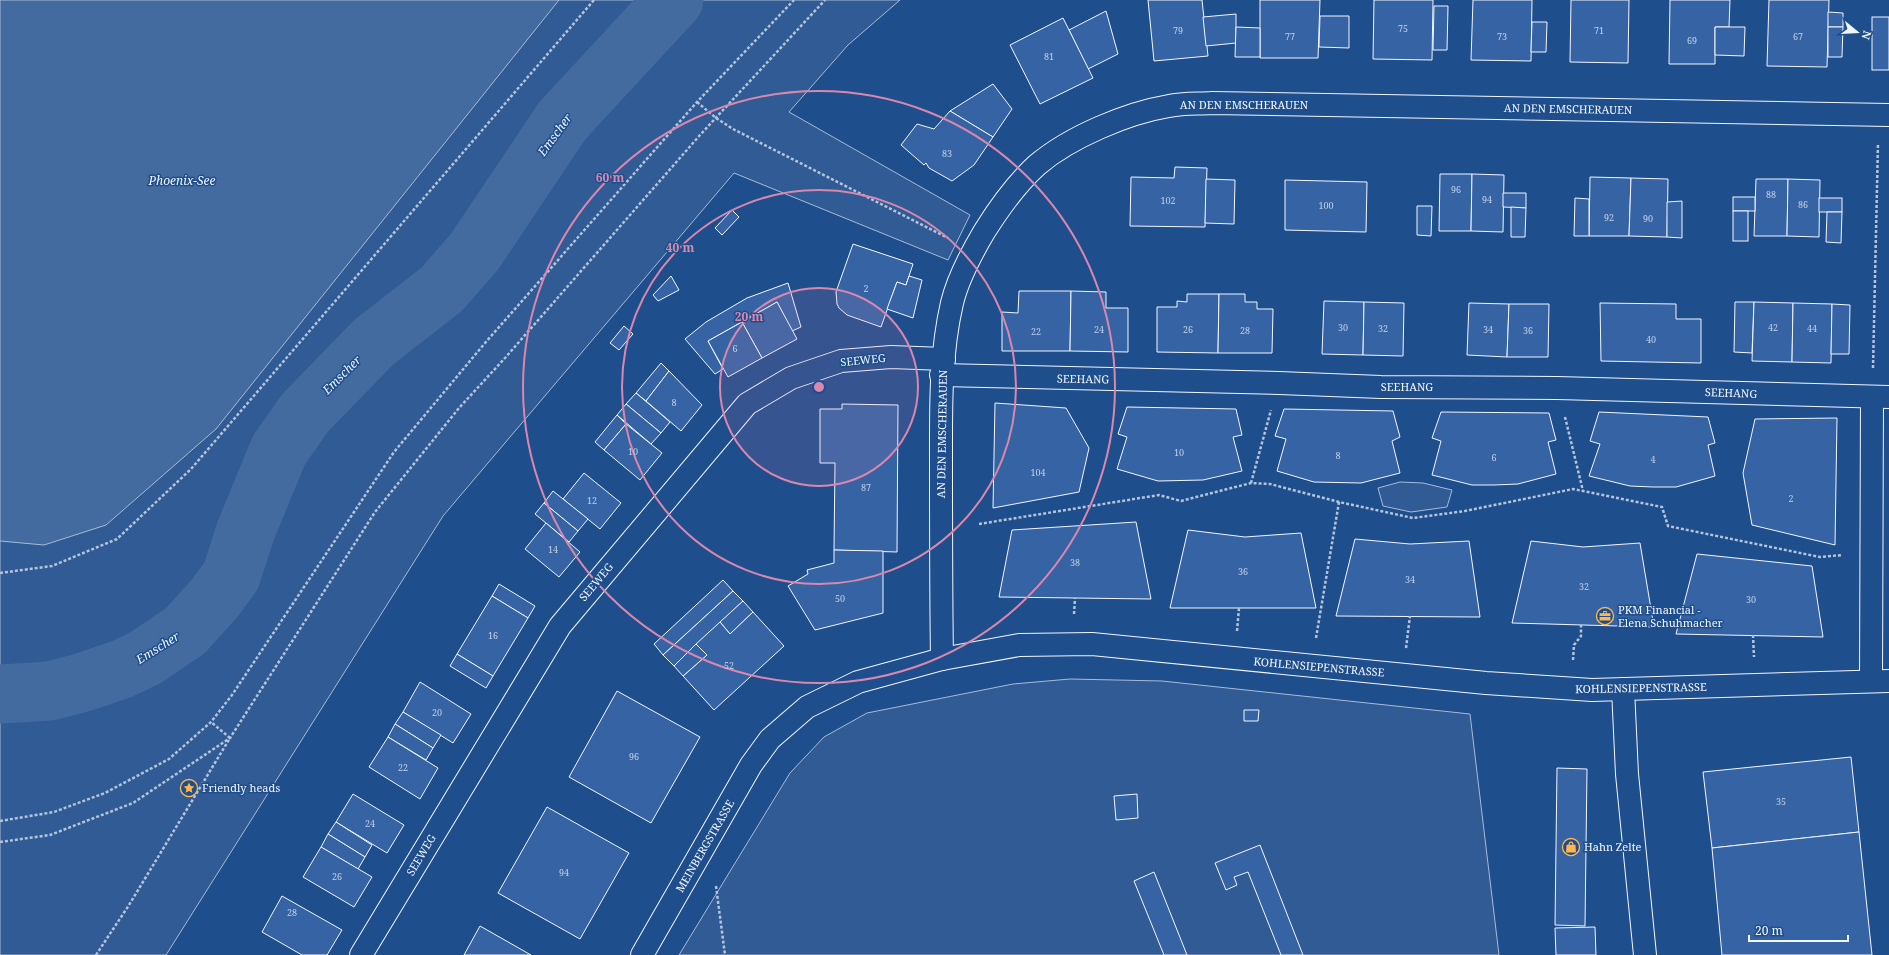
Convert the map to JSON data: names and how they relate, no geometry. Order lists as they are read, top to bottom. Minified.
{"streets":{"street":["AN DEN EMSCHERAUEN","SEEWEG","SEEHANG","KOHLENSIEPENSTRASSE","MEINBERGSTRASSE"]},"crossings":[["AN DEN EMSCHERAUEN","SEEWEG"],["AN DEN EMSCHERAUEN","SEEHANG"],["AN DEN EMSCHERAUEN","KOHLENSIEPENSTRASSE"],["SEEWEG","SEEHANG"],["KOHLENSIEPENSTRASSE","MEINBERGSTRASSE"]],"water":["Emscher","Phoenix-See"],"places":{"office":["PKM Financial - Elena Schuhmacher"],"place":["Friendly heads"],"shop":["Hahn Zelte"]},"house_numbers":["75","79","71","77","73","67","69","81","83","96","88","94","102","86","100","92","90","2","30","42","32","44","24","26","34","28","36","22","40","6","8","10","10","8","6","4","104","87","2","12","14","38","36","34","32","50","30","16","52","20","96","22","35","24","94","26","28"],"scale_bar":"20 m","north":"right","rings":["60 m","40 m","20 m"]}
